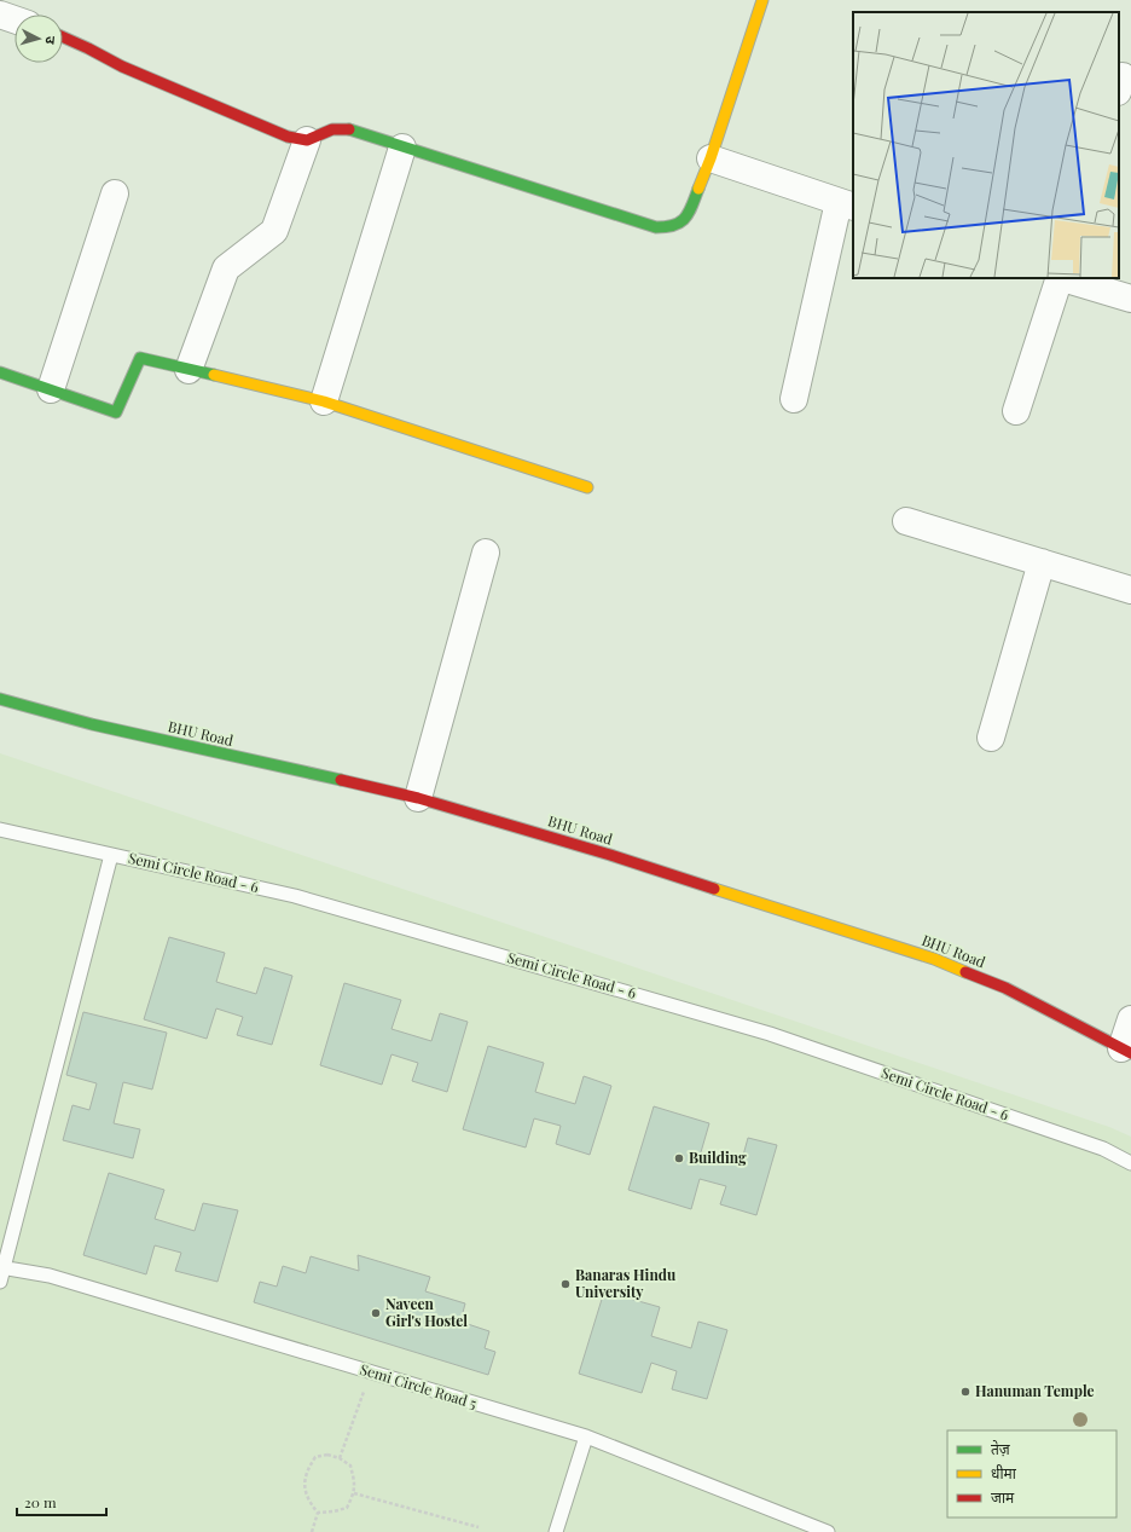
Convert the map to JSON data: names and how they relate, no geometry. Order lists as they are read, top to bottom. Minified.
{"streets":{"street":["BHU Road"],"lane":["Semi Circle Road - 6","Semi Circle Road 5"]},"places":["Building","Banaras Hindu University","Naveen Girl's Hostel","Hanuman Temple"],"legend":["तेज़","धीमा","जाम"],"scale_bar":"20 m","north":"right"}
